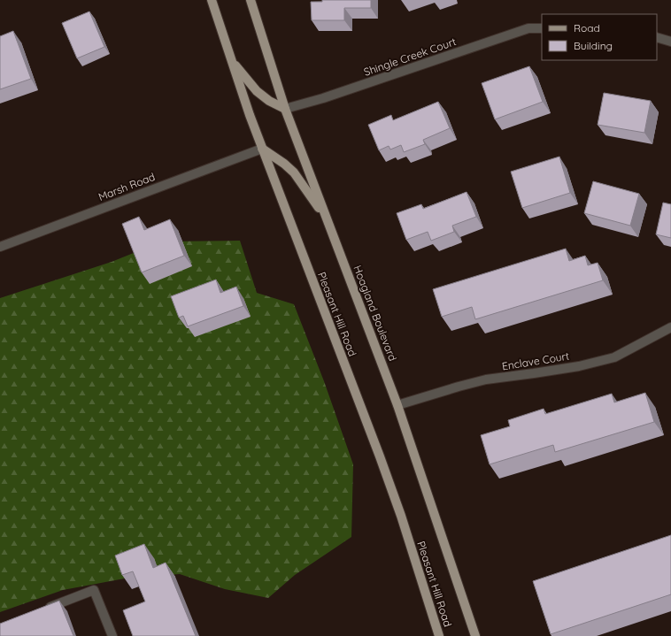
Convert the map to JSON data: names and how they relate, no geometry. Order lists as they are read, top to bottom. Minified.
{"streets":{"main road":["Hoagland Boulevard","Pleasant Hill Road"],"street":["Shingle Creek Court","Marsh Road","Enclave Court"]},"crossings":[["Shingle Creek Court","Hoagland Boulevard"],["Marsh Road","Pleasant Hill Road"],["Hoagland Boulevard","Enclave Court"]],"legend":["Road","Building"]}
